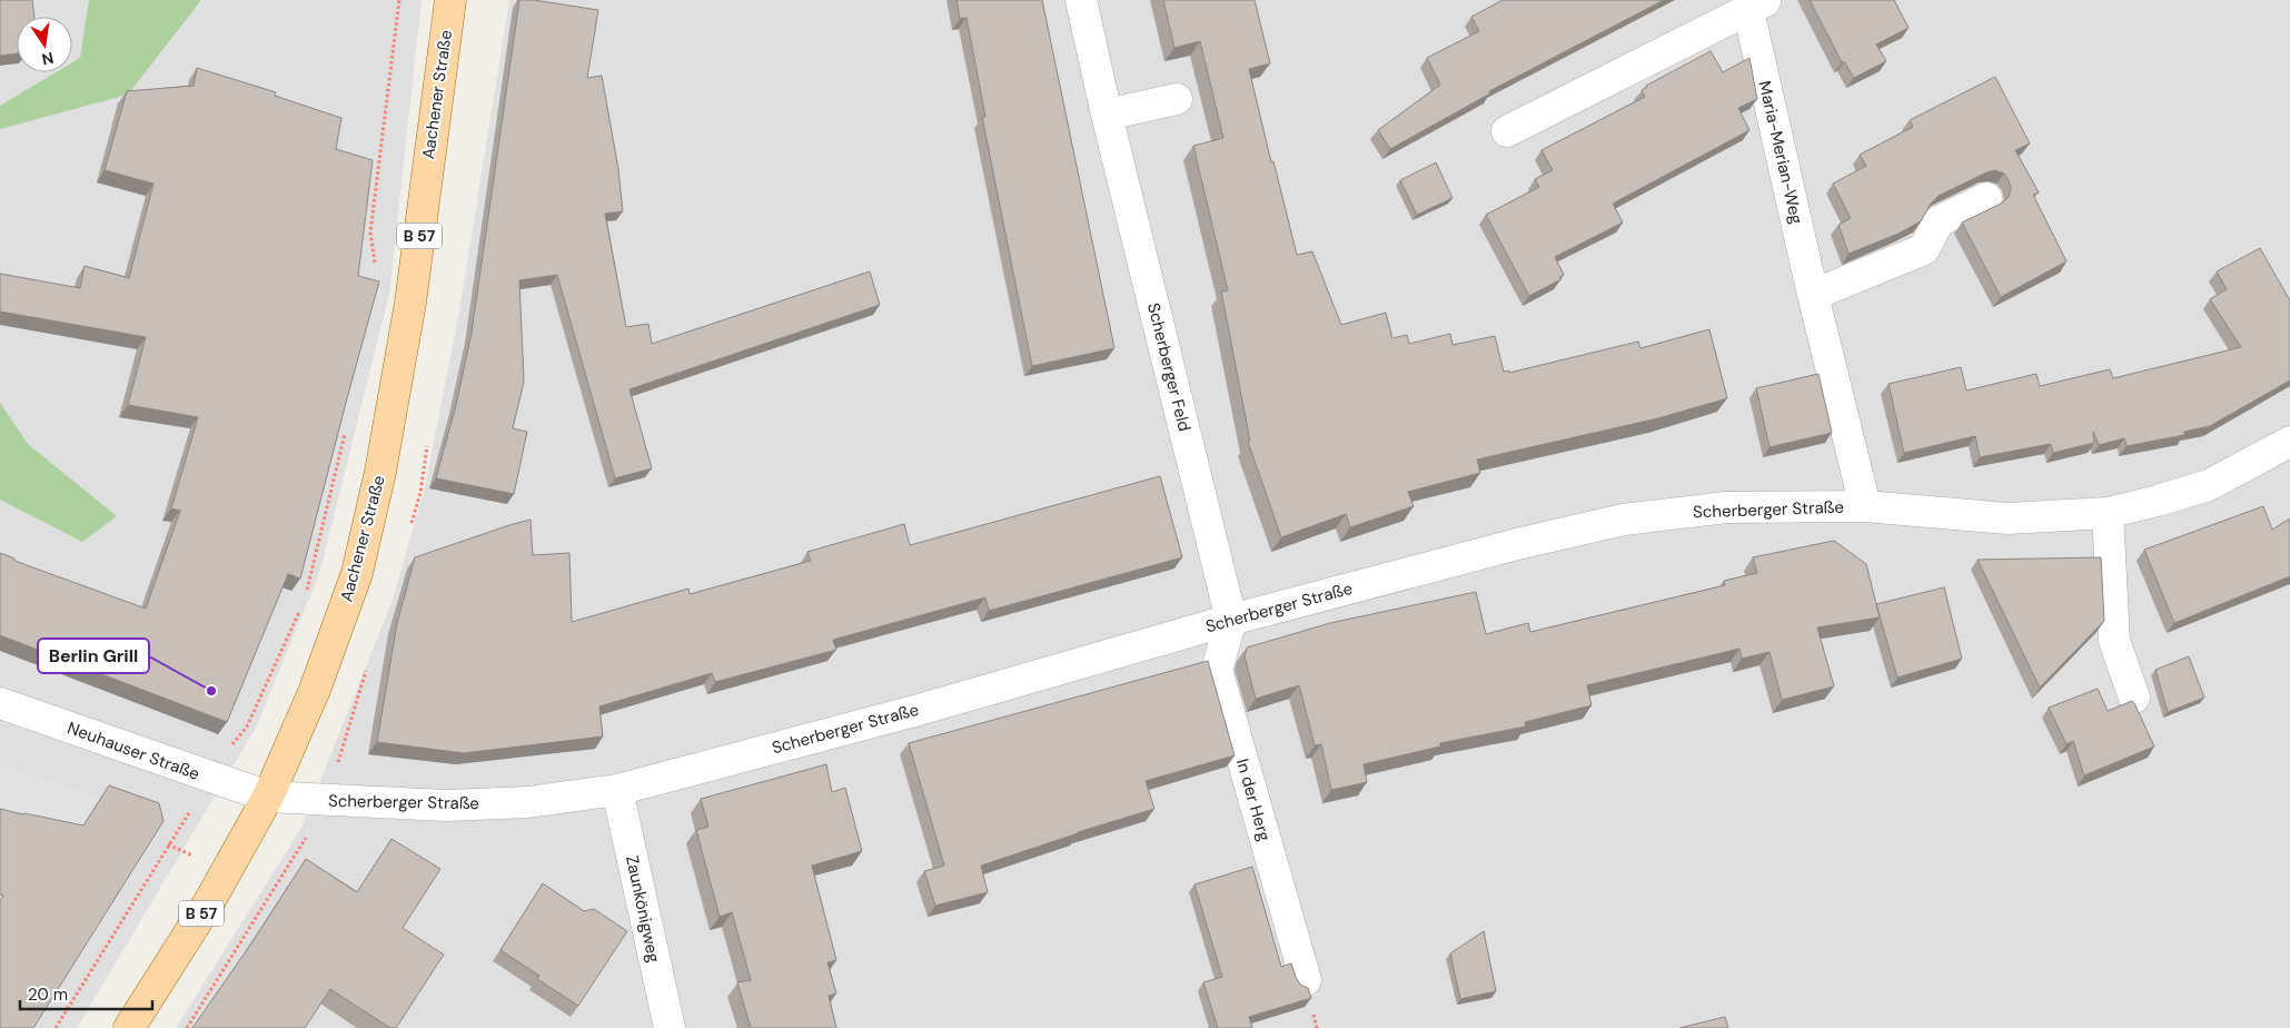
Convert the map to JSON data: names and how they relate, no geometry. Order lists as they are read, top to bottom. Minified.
{"streets":{"main road":["Aachener Straße","B 57"],"street":["Maria-Merian-Weg","Scherberger Feld","Scherberger Straße","Neuhauser Straße","In der Herg","Zaunkönigweg"]},"crossings":[["Aachener Straße","Scherberger Straße"],["Aachener Straße","Neuhauser Straße"],["Maria-Merian-Weg","Scherberger Straße"],["Scherberger Feld","Scherberger Straße"],["Scherberger Feld","In der Herg"],["Scherberger Straße","Neuhauser Straße"],["Scherberger Straße","In der Herg"],["Scherberger Straße","Zaunkönigweg"]],"places":["Berlin Grill"],"scale_bar":"20 m","north":"bottom"}
